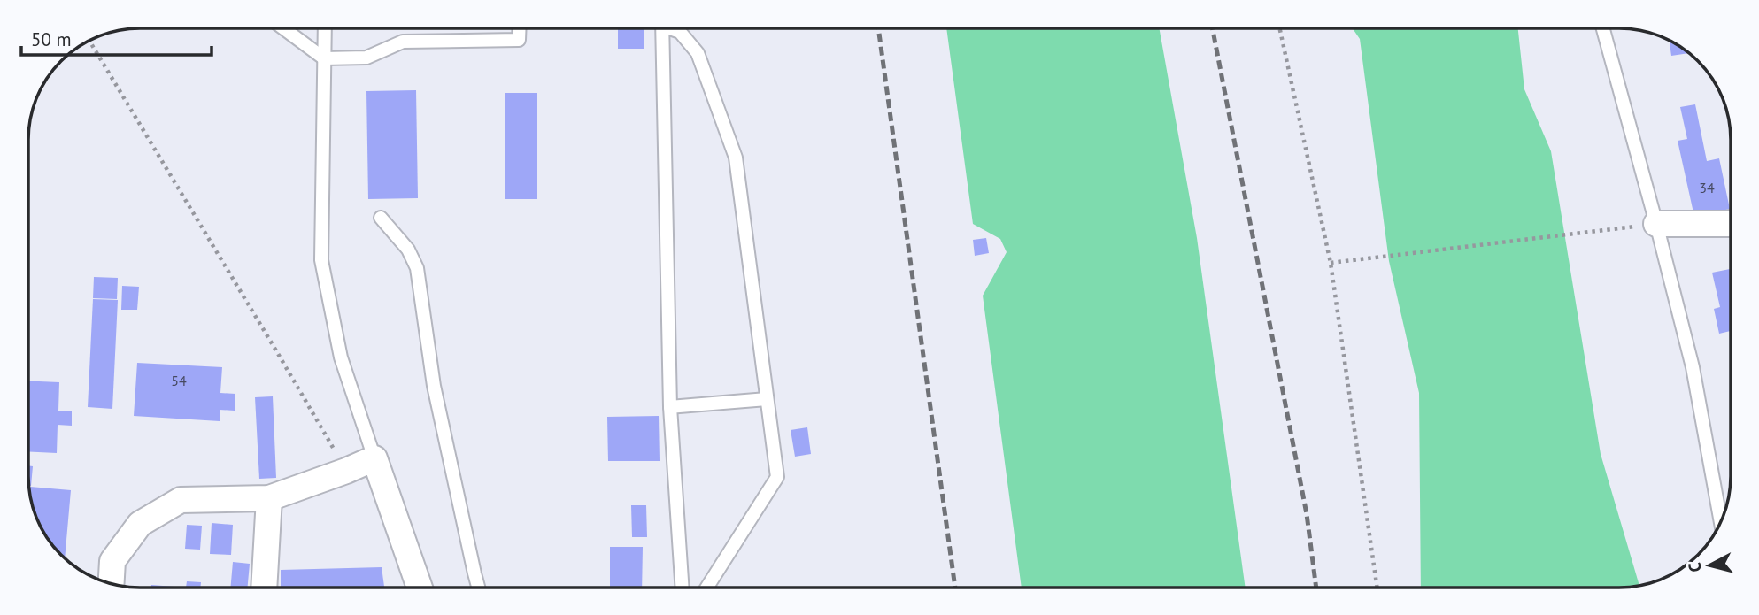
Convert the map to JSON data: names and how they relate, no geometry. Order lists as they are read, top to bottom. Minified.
{"house_numbers":["34","54"],"scale_bar":"50 m","north":"left"}
